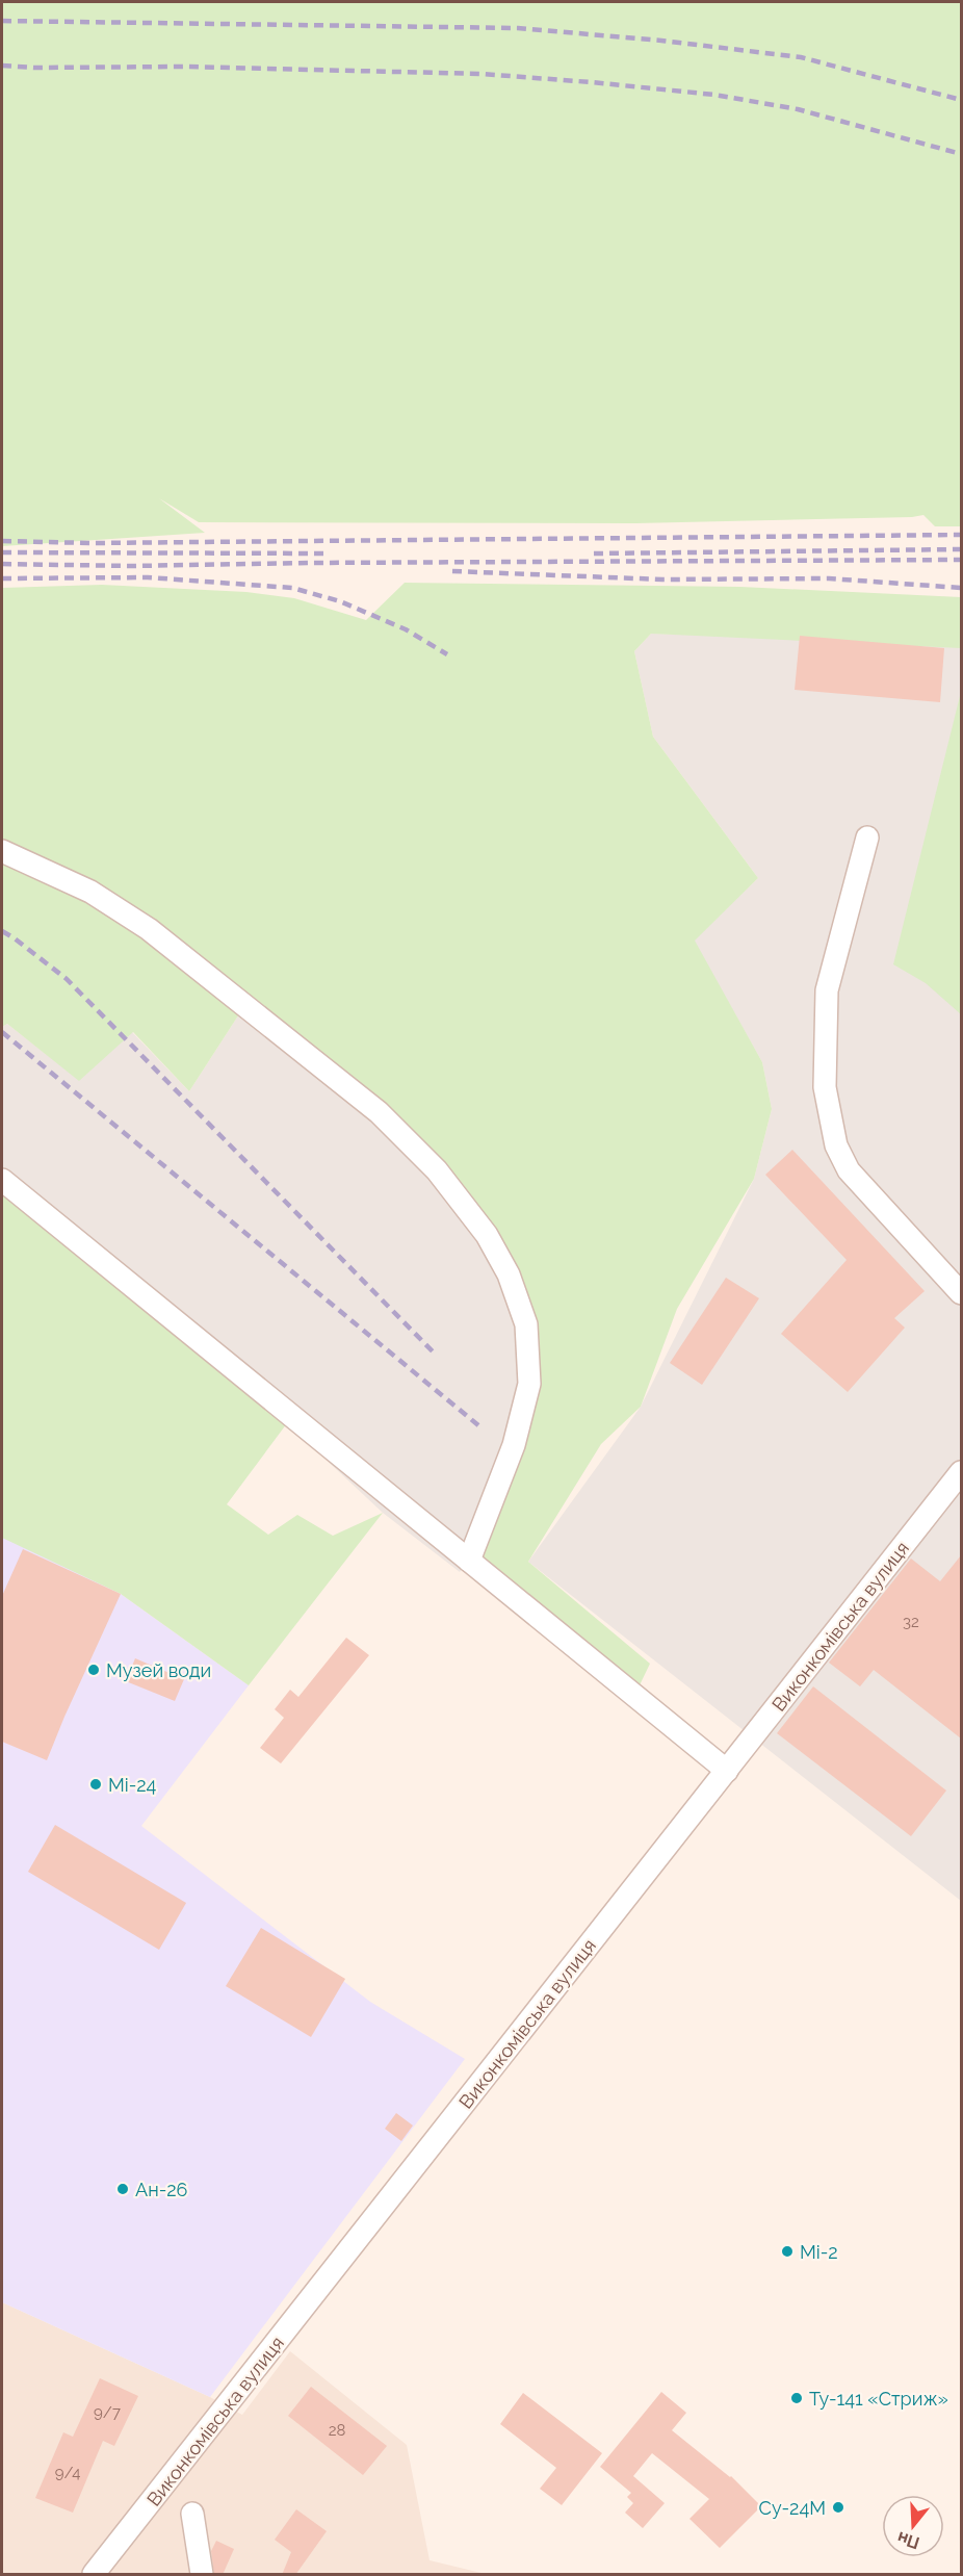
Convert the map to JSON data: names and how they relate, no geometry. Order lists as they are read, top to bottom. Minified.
{"streets":{"street":["Виконкомівська вулиця"]},"places":["Музей води","Мі-24","Ан-26","Мі-2","Ту-141 «Стриж»","Су-24М"],"house_numbers":["32","9/7","28","9/4"],"north":"bottom"}
